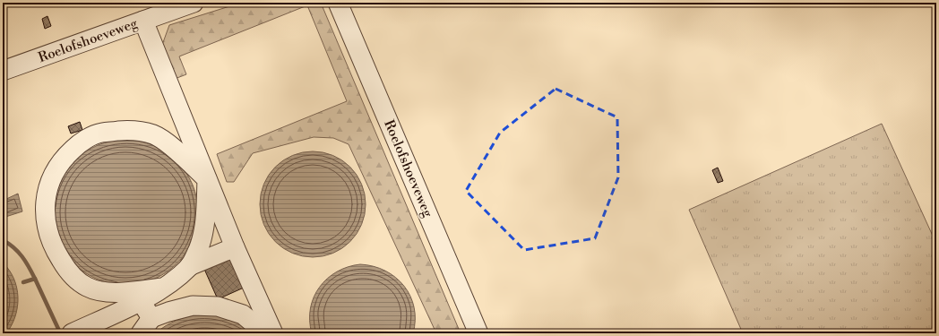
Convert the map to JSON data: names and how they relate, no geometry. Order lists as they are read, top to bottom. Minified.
{"streets":{"street":["Roelofshoeveweg"]}}
